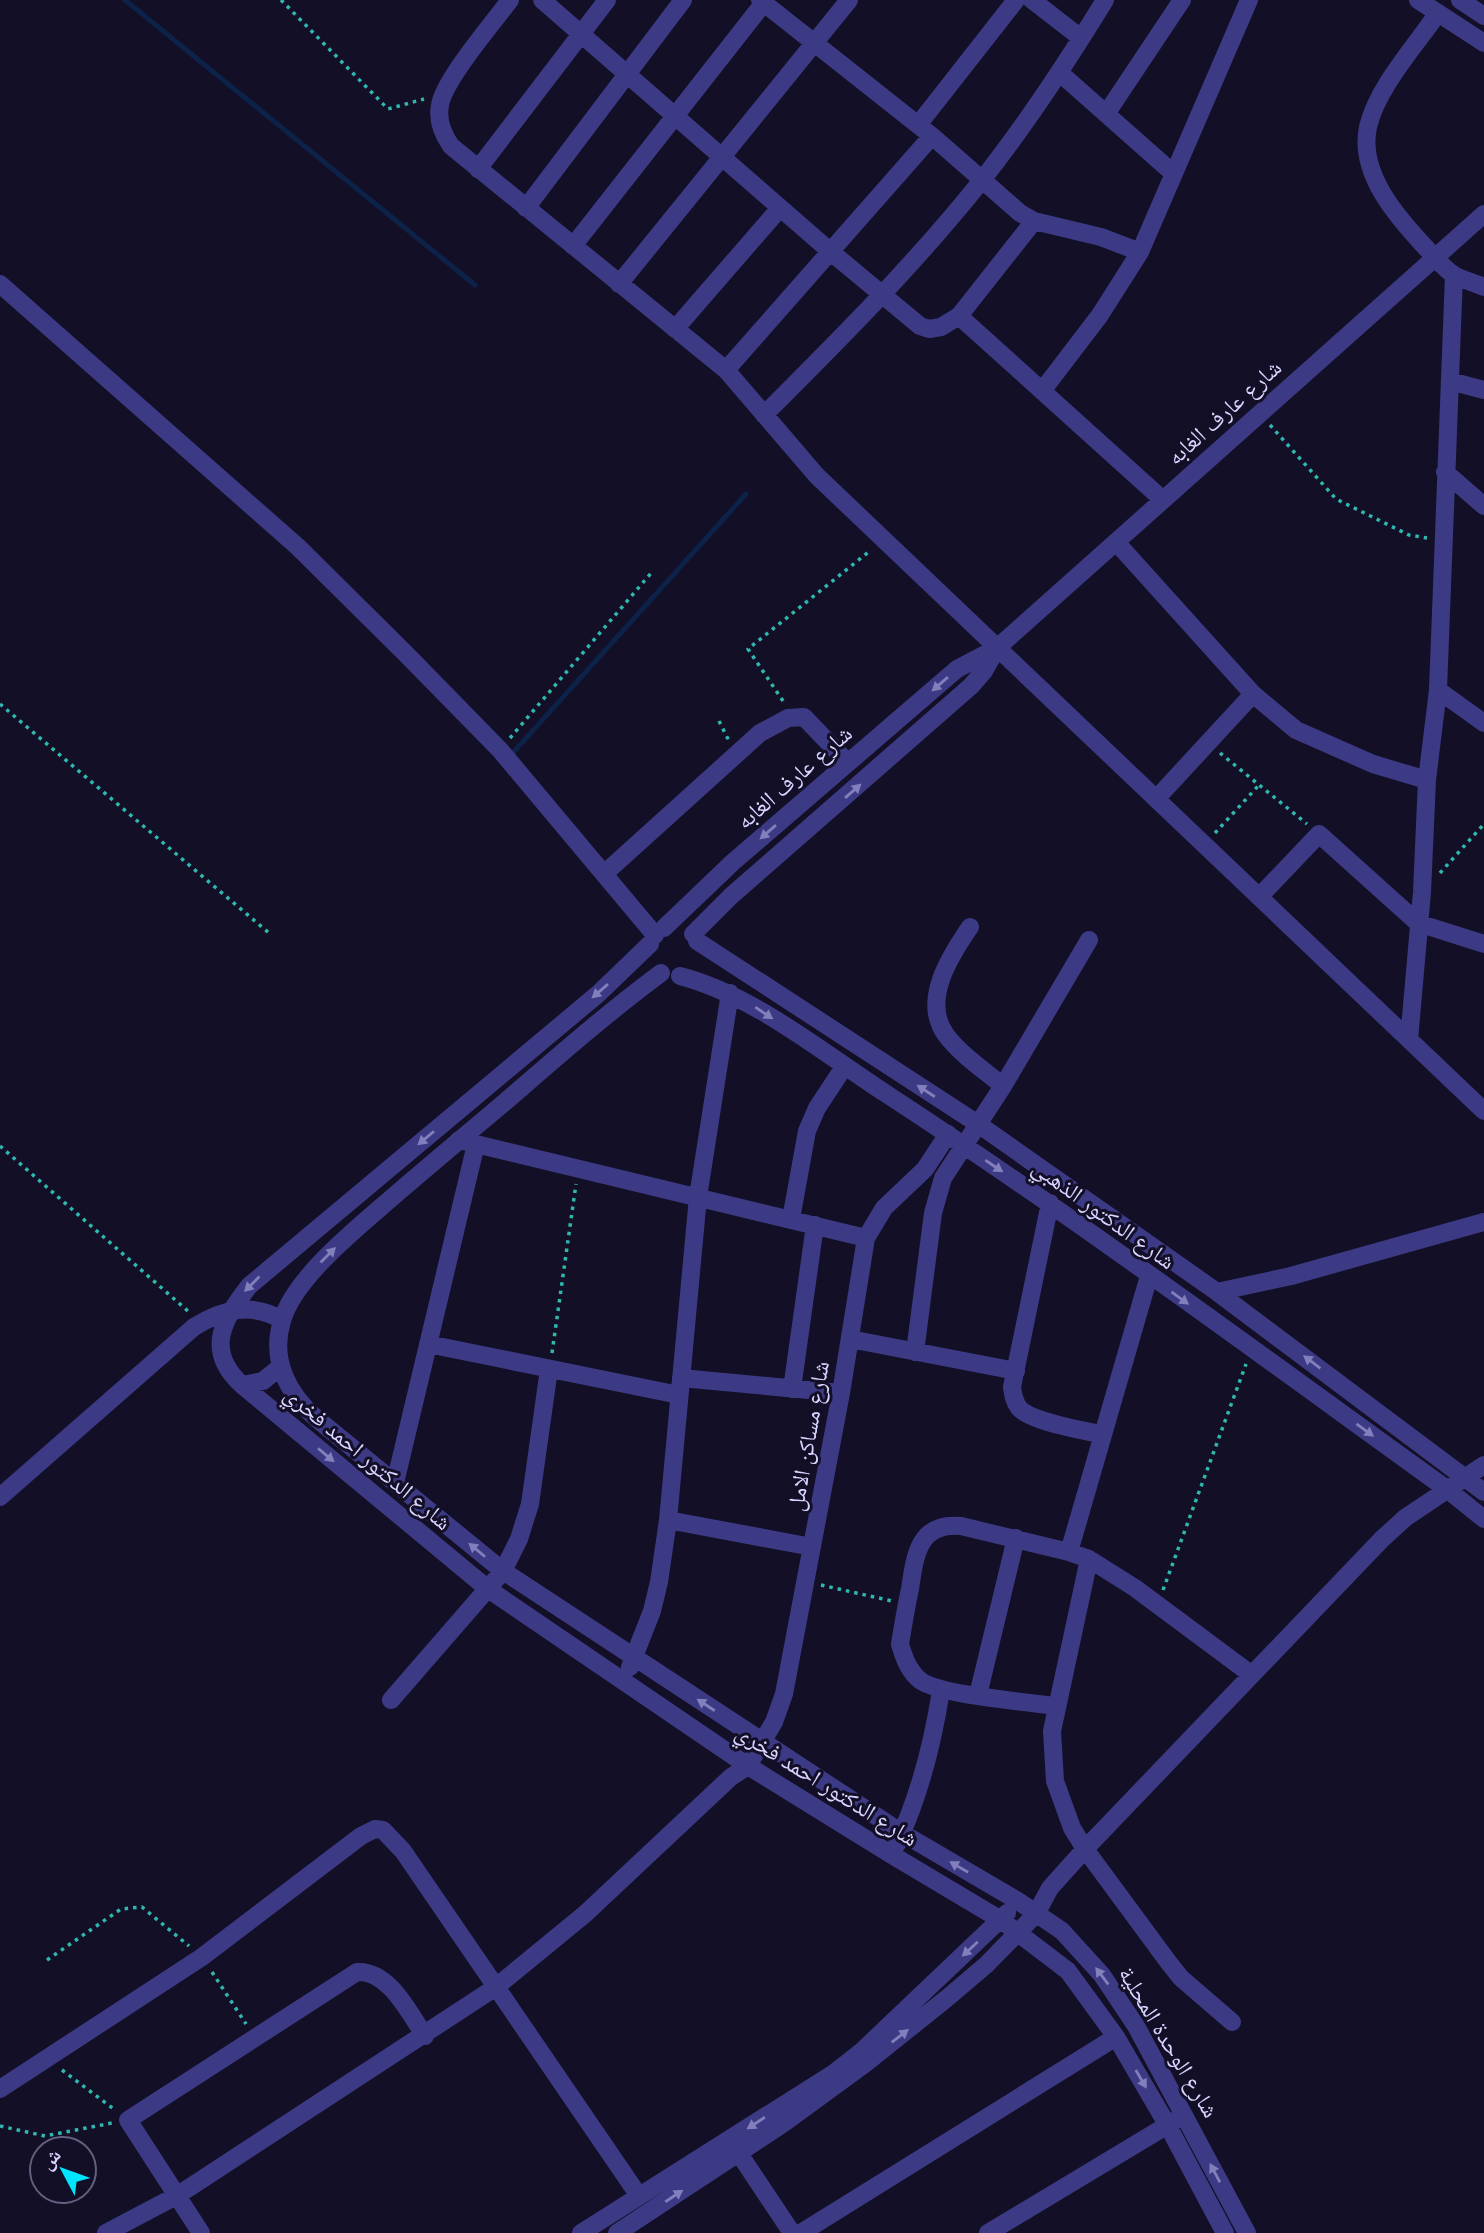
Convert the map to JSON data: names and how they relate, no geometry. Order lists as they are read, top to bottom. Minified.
{"streets":{"street":["شارع عارف الغابه","شارع الدكتور الذهبي","شارع مساكن الامل","شارع الدكتور احمد فخري","شارع الوحدة المحلية"]},"crossings":[["شارع عارف الغابه","شارع الدكتور الذهبي"],["شارع عارف الغابه","شارع الدكتور احمد فخري"],["شارع الدكتور الذهبي","شارع مساكن الامل"],["شارع الدكتور الذهبي","شارع الدكتور احمد فخري"],["شارع مساكن الامل","شارع الدكتور احمد فخري"],["شارع الدكتور احمد فخري","شارع الوحدة المحلية"]],"north":"top left"}
